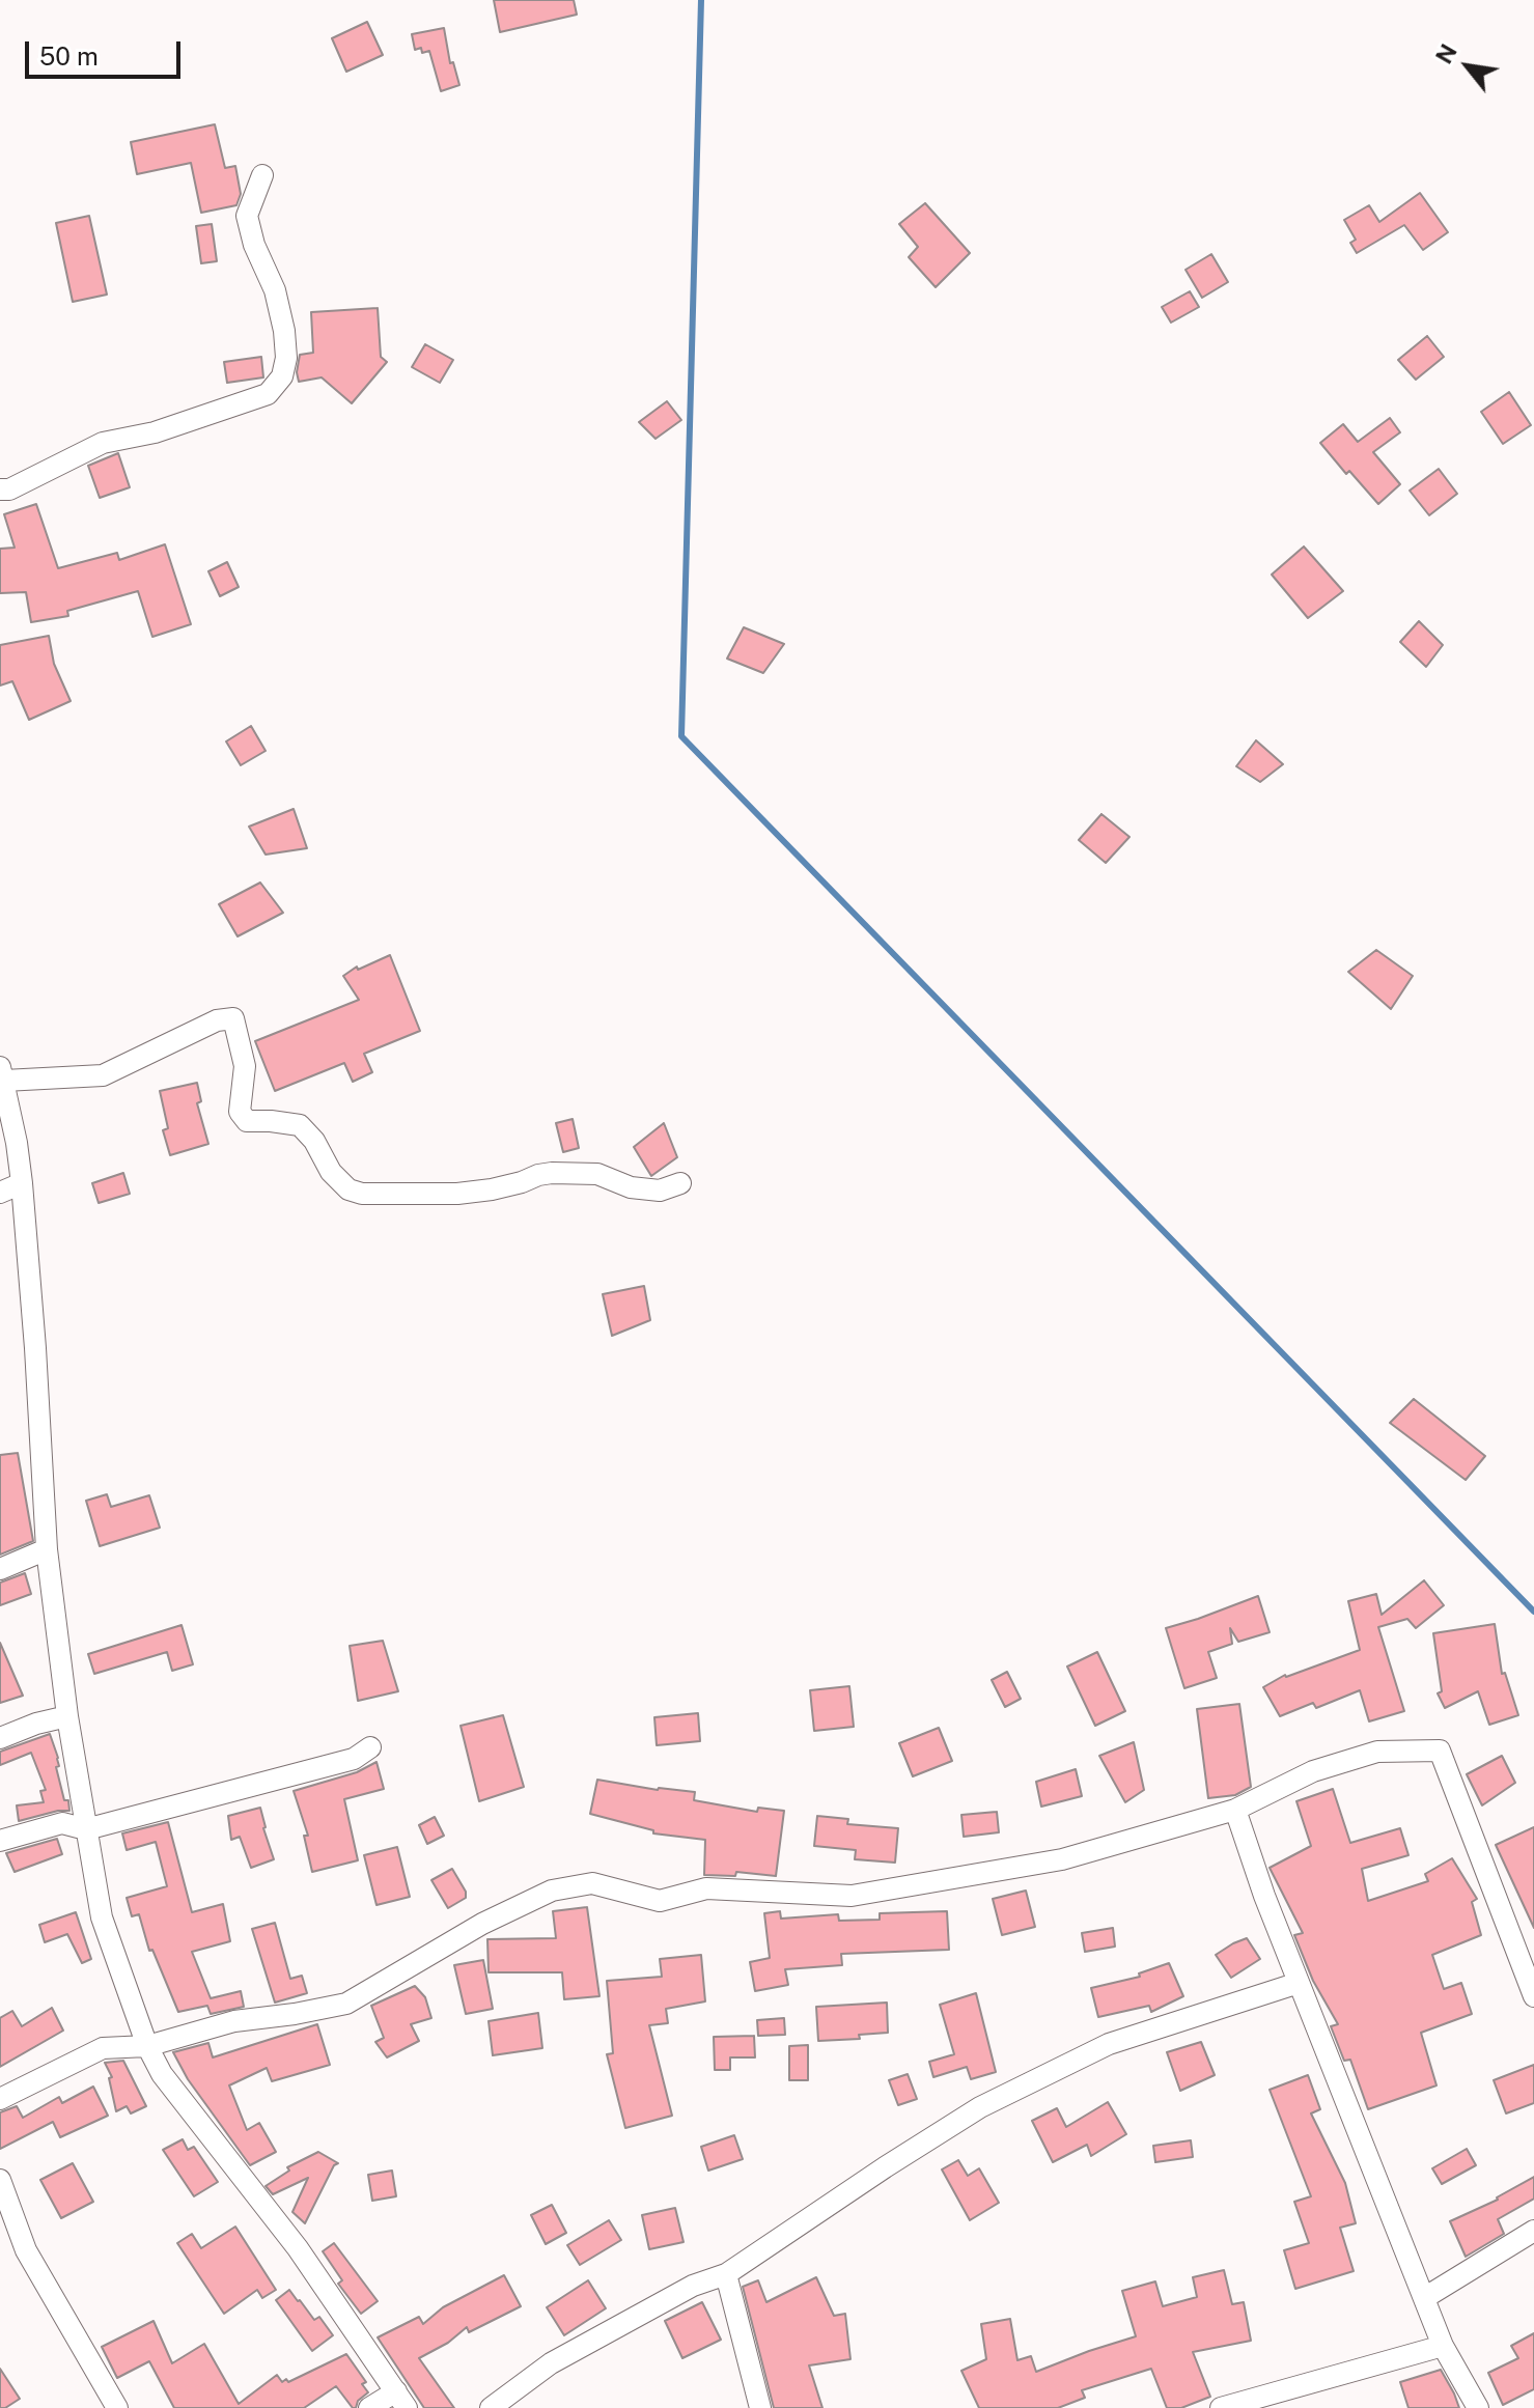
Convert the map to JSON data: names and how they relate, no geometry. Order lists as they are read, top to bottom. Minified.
{"scale_bar":"50 m","north":"top left"}
